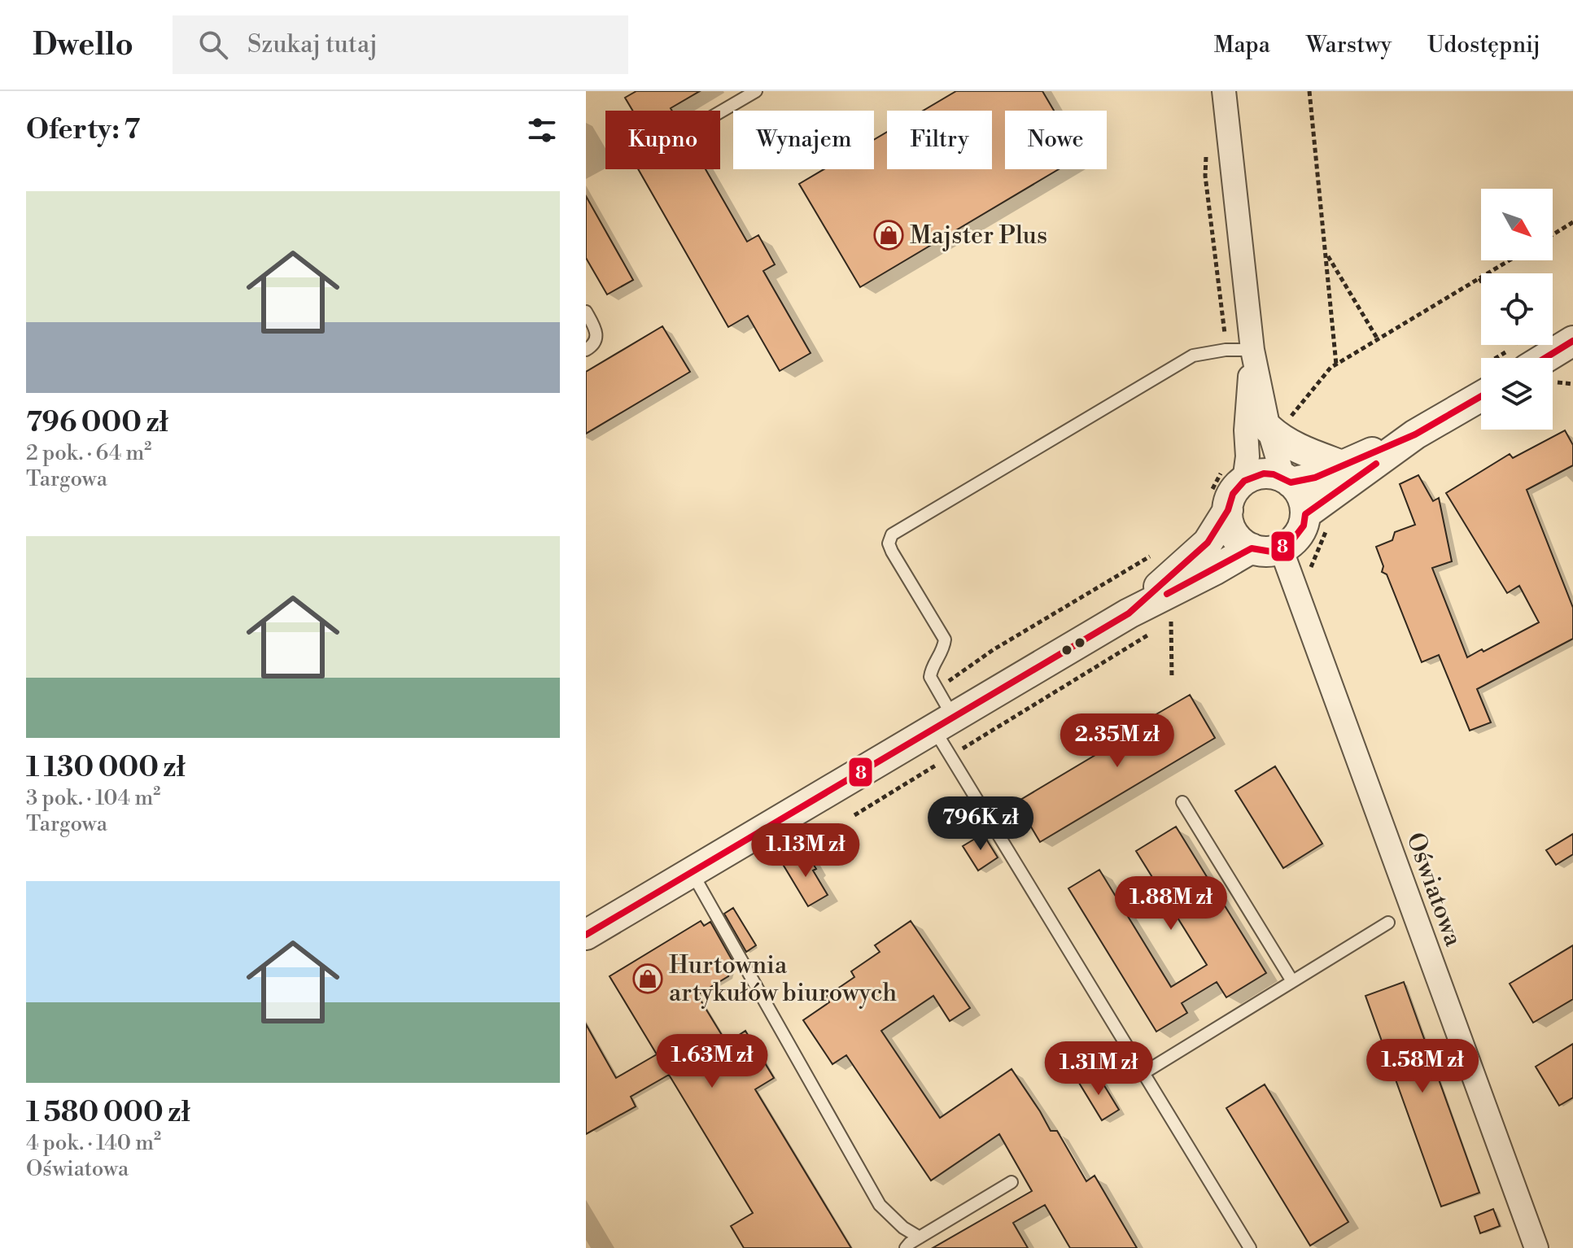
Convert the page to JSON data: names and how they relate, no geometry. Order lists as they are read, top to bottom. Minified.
{"streets":{"street":["Oświatowa"]},"places":{"shop":["Majster Plus","Hurtownia artykułów biurowych"]},"lines":["transit line 8"],"north":"bottom right","page":{"header":"Dwello","search":"Szukaj tutaj","nav":["Mapa","Warstwy","Udostępnij"],"heading":"Oferty: 7","chip":["Kupno","Wynajem","Filtry","Nowe"],"list":[{"name":"796 000 zł","note":"2 pok. · 64 m² · Targowa"},{"name":"1 130 000 zł","note":"3 pok. · 104 m² · Targowa"},{"name":"1 580 000 zł","note":"4 pok. · 140 m² · Oświatowa"}],"price":["2.35M zł","796K zł","1.13M zł","1.88M zł","1.63M zł","1.58M zł","1.31M zł"]}}
